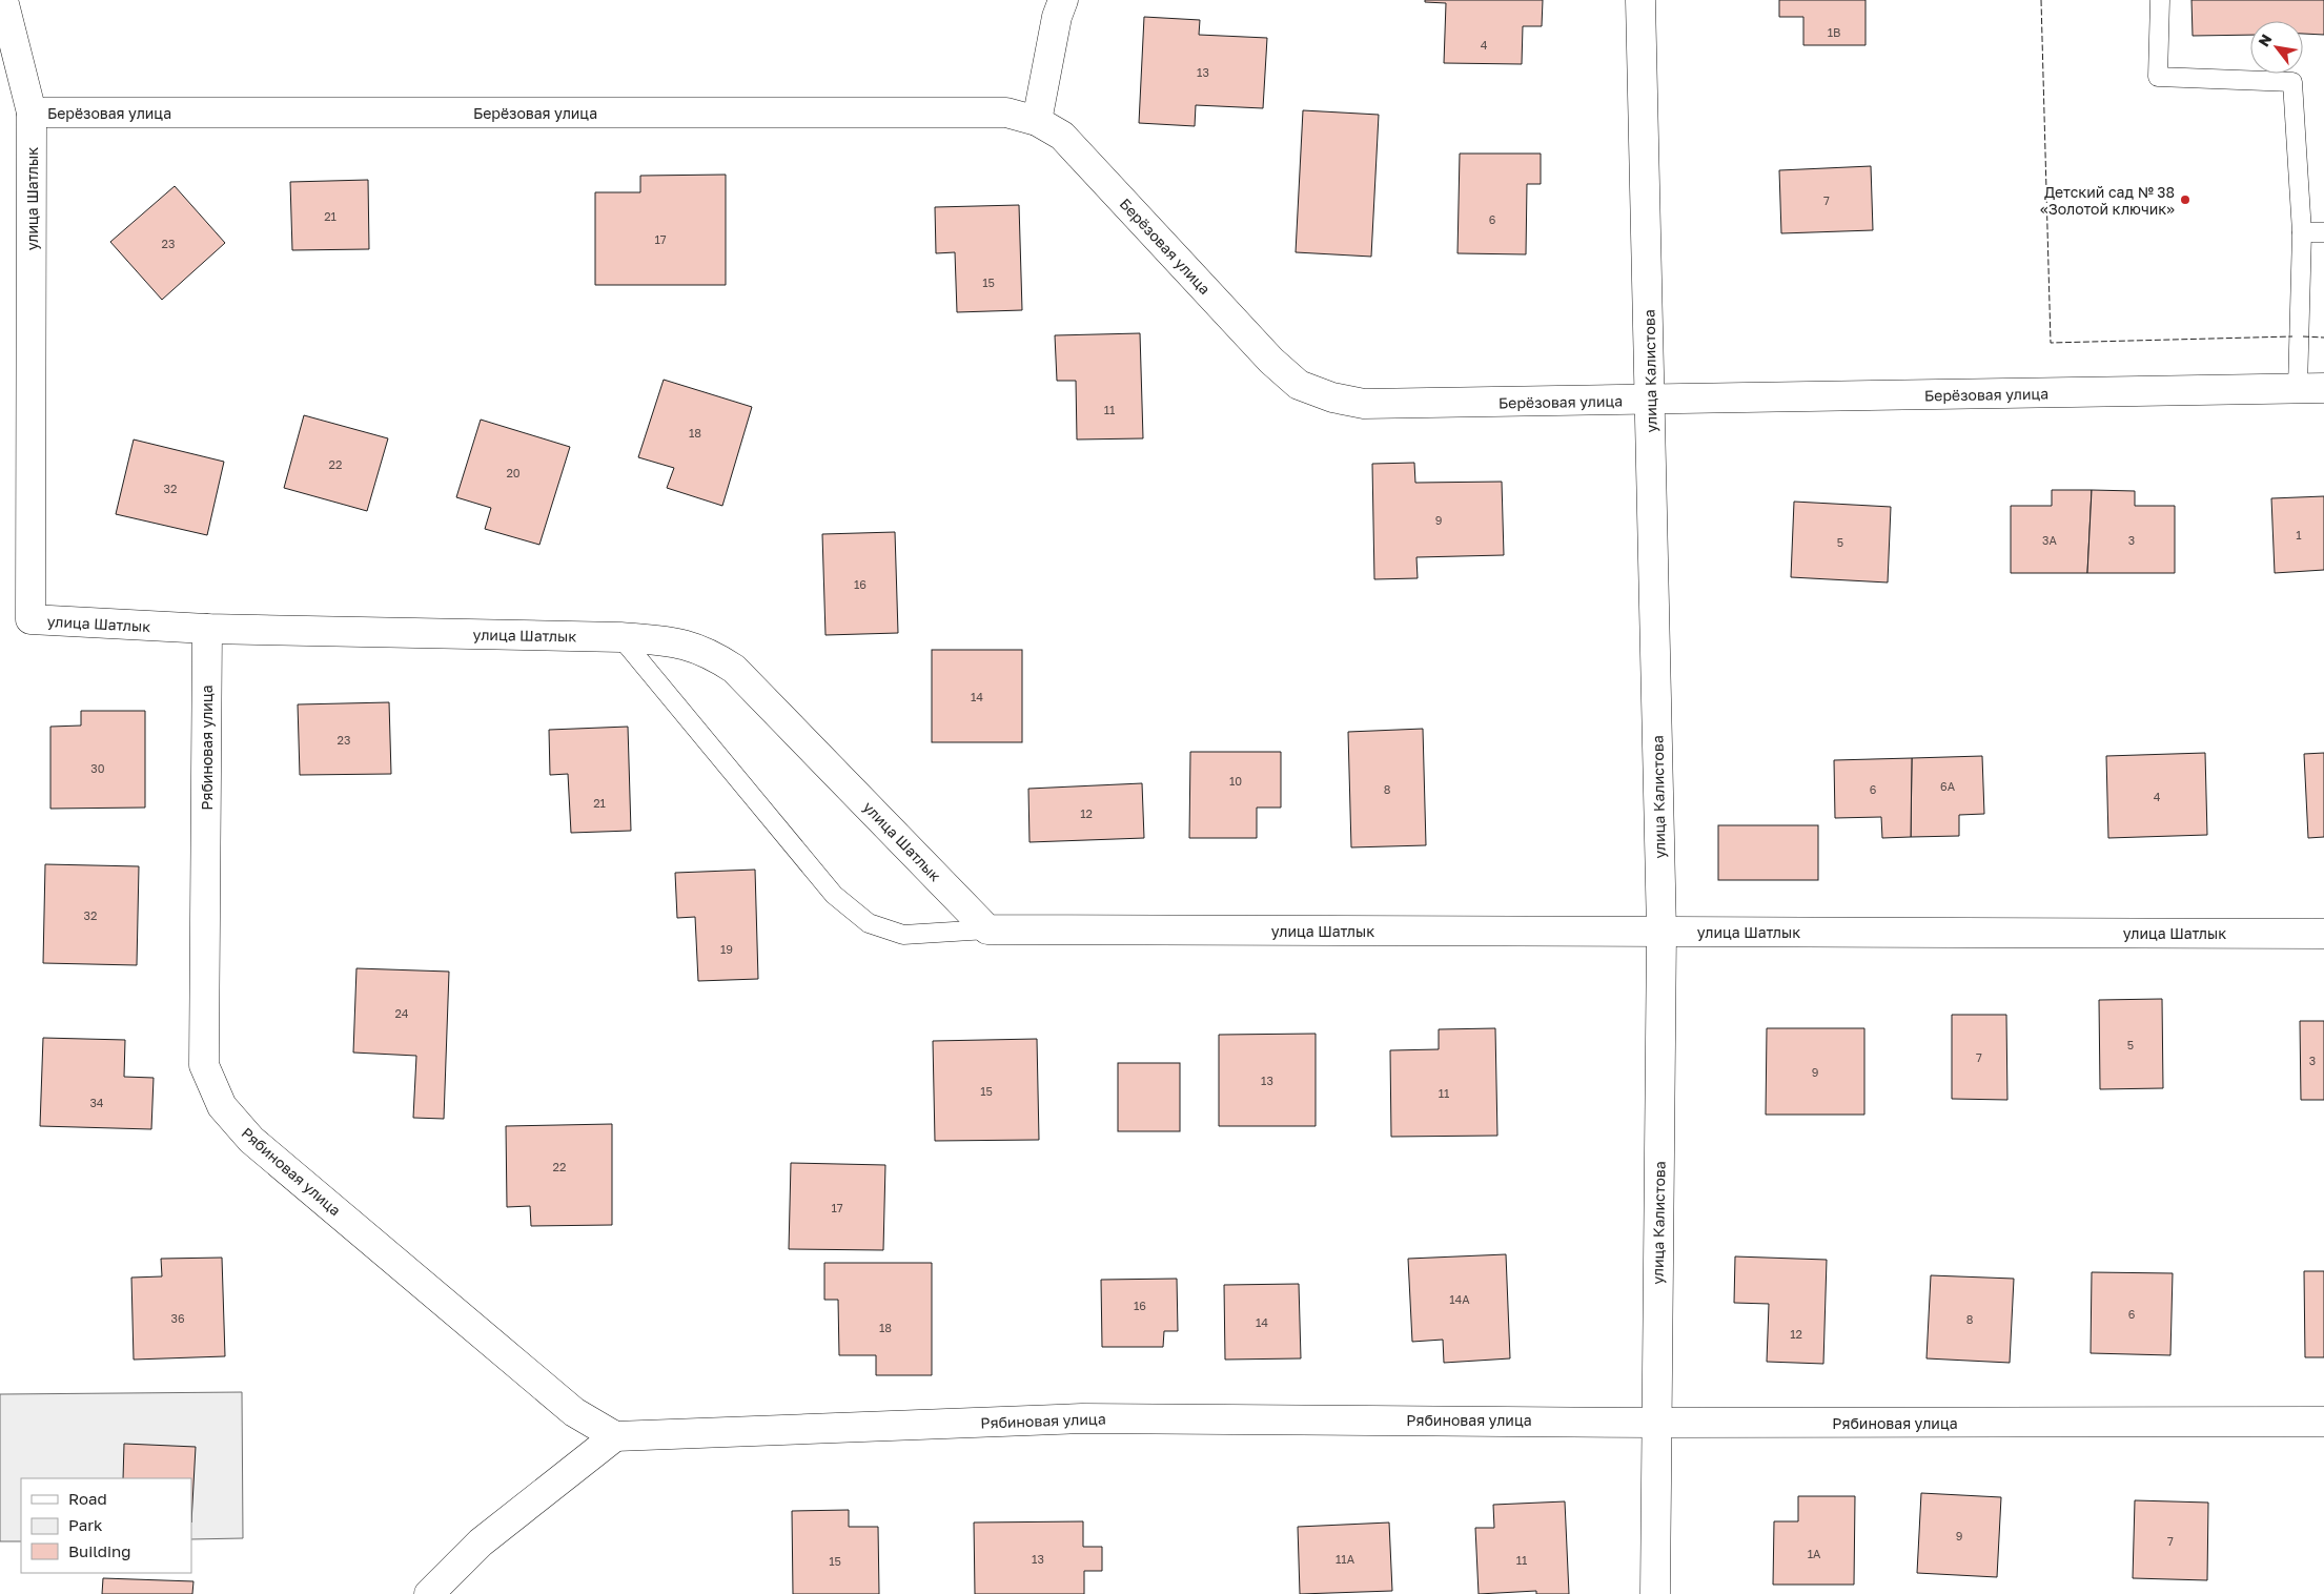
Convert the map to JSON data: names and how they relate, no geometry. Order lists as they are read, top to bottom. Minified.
{"streets":{"street":["Берёзовая улица","улица Шатлык","улица Калистова","Рябиновая улица"]},"crossings":[["Берёзовая улица","улица Шатлык"],["Берёзовая улица","улица Калистова"],["улица Шатлык","улица Калистова"],["улица Шатлык","Рябиновая улица"],["улица Калистова","Рябиновая улица"]],"places":["Детский сад № 38 «Золотой ключик»"],"house_numbers":["1В","4","13","7","21","6","17","23","15","11","18","22","20","32","9","1","3А","3","5","16","14","23","30","10","6А","8","6","4","21","12","32","19","24","5","7","3","9","13","15","11","34","22","17","14А","16","6","36","8","14","18","12","9","7","1А","13","11А","11","15"],"legend":["Road","Park","Building"],"north":"top left"}
